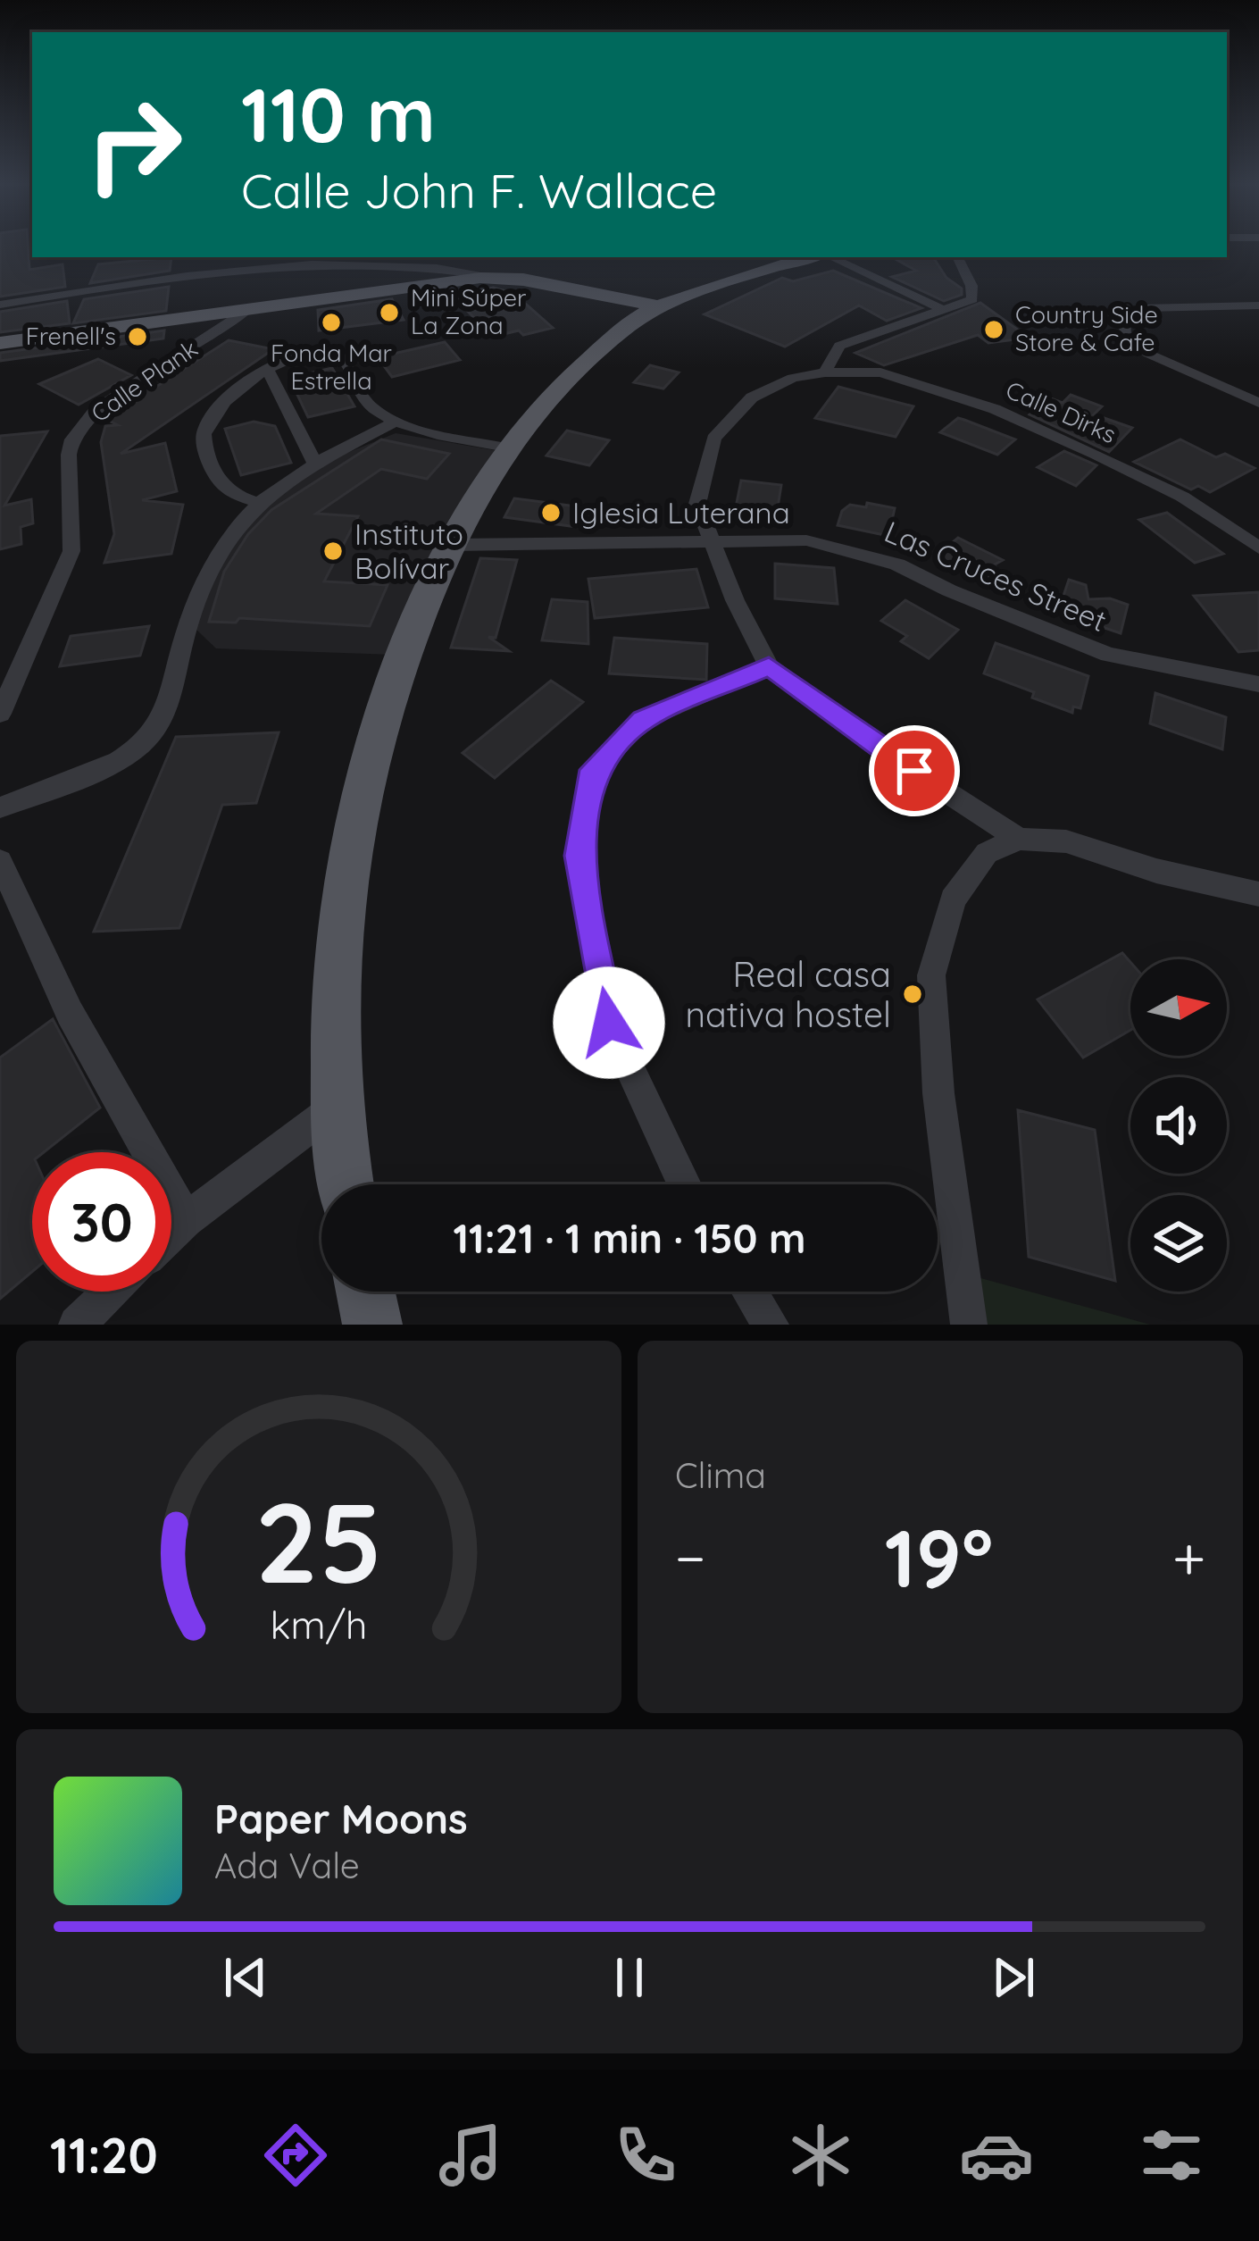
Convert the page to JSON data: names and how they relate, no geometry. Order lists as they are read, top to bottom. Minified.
{"streets":{"street":["Calle Plank","Calle Dirks","Las Cruces Street"]},"places":["Mini Súper La Zona","Fonda Mar Estrella","Country Side Store & Cafe","Frenell's","Iglesia Luterana","Instituto Bolívar","Real casa nativa hostel"],"north":"right","page":{"turn":["110 m","Calle John F. Wallace"],"limit":"30","trip":"11:21 · 1 min · 150 m","tile":"Clima","heat":["−","19°","+"],"song":["Paper Moons","Ada Vale"],"tabs":"11:20","gauge":["25","km/h"]}}
